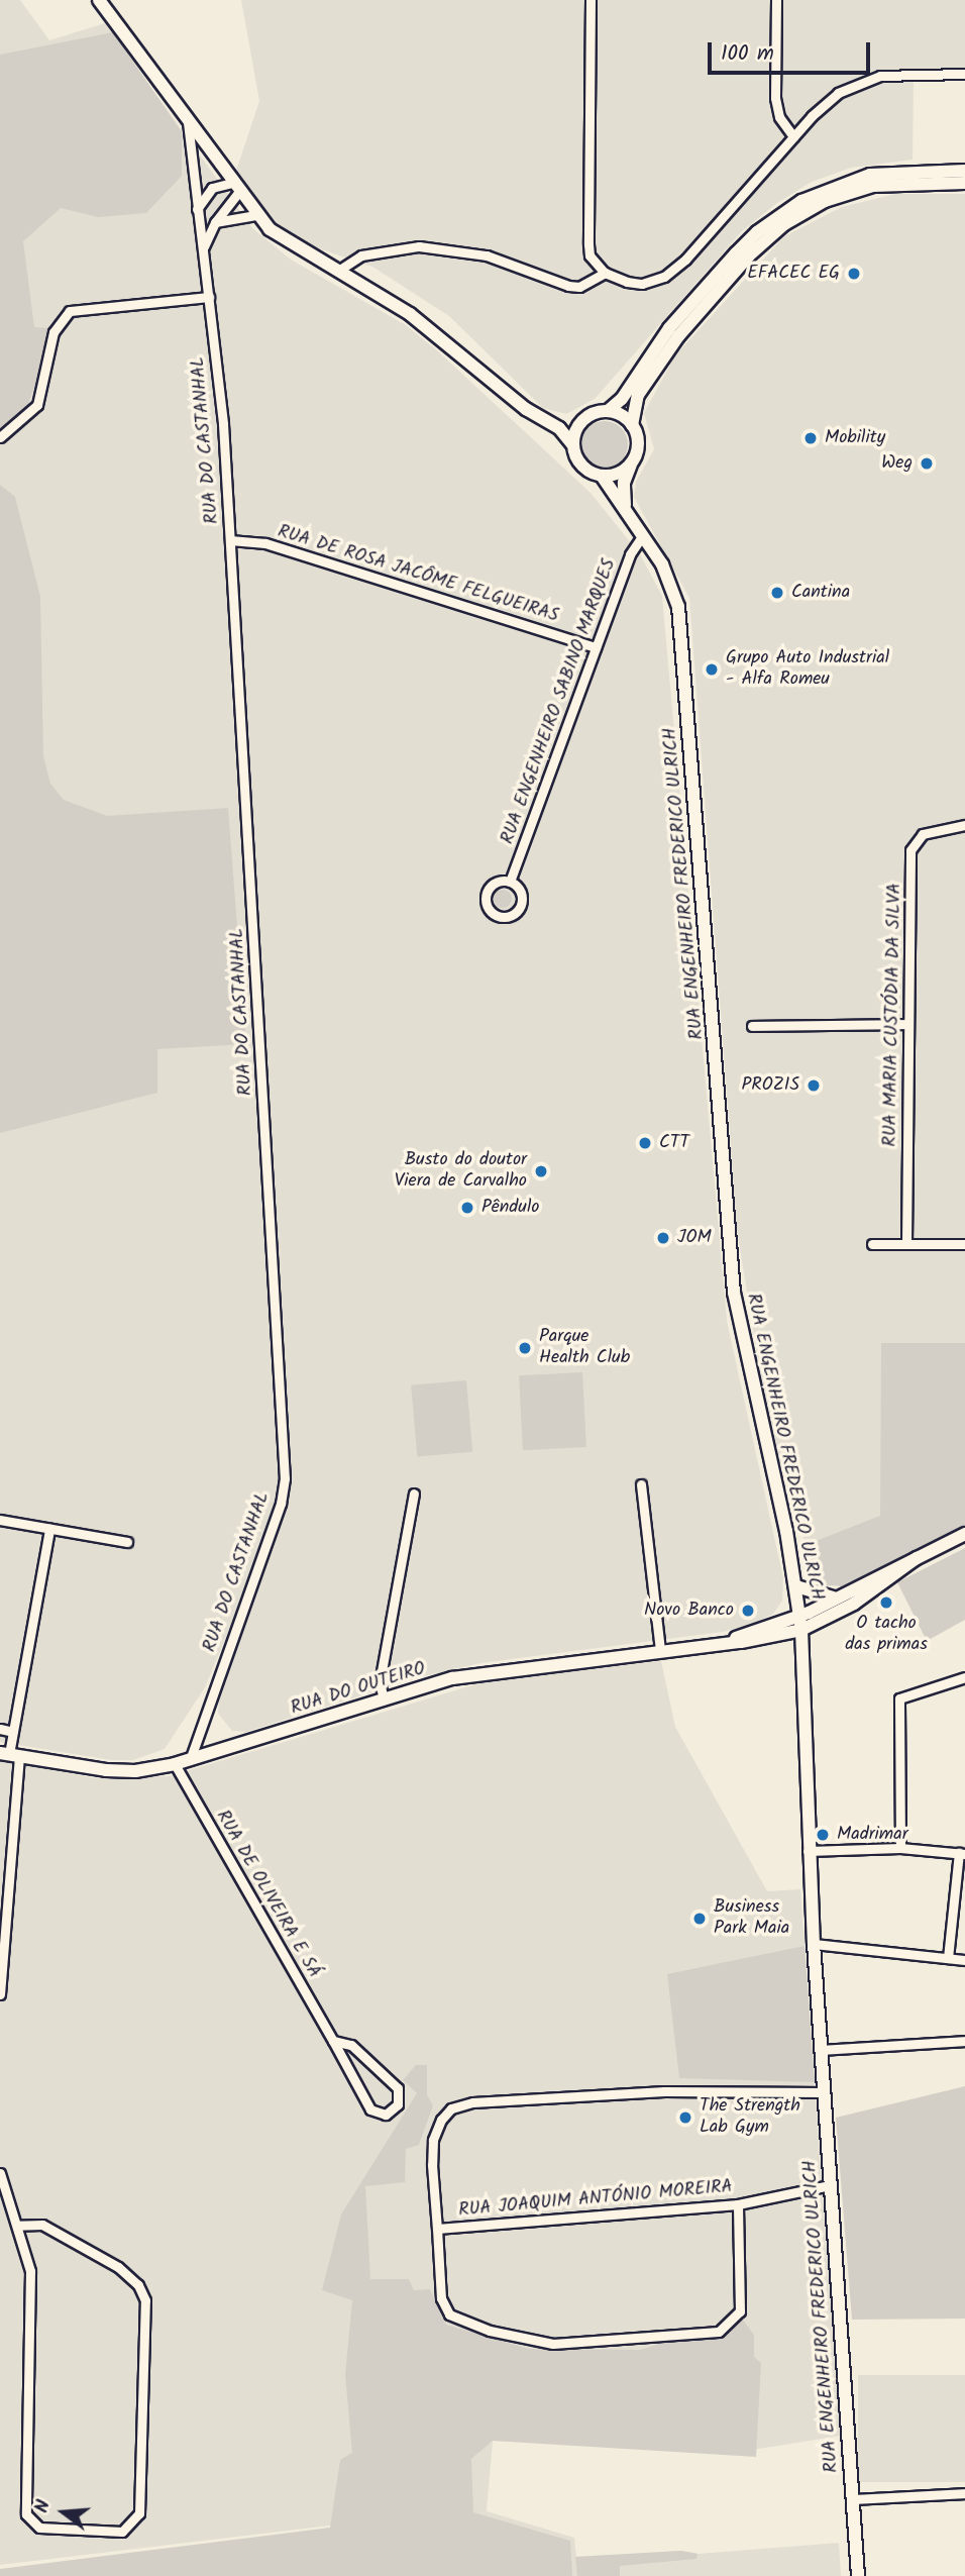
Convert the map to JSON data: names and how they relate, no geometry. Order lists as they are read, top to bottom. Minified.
{"streets":{"main road":["RUA ENGENHEIRO FREDERICO ULRICH","RUA DO OUTEIRO"],"street":["RUA DO CASTANHAL","RUA DE ROSA JACÔME FELGUEIRAS","RUA ENGENHEIRO SABINO MARQUES","RUA MARIA CUSTÓDIA DA SILVA","RUA DE OLIVEIRA E SÁ","RUA JOAQUIM ANTÓNIO MOREIRA"]},"crossings":[["RUA DO CASTANHAL","RUA DE ROSA JACÔME FELGUEIRAS"],["RUA DO CASTANHAL","RUA DO OUTEIRO"],["RUA DE ROSA JACÔME FELGUEIRAS","RUA ENGENHEIRO SABINO MARQUES"],["RUA ENGENHEIRO SABINO MARQUES","RUA ENGENHEIRO FREDERICO ULRICH"],["RUA ENGENHEIRO FREDERICO ULRICH","RUA DO OUTEIRO"],["RUA ENGENHEIRO FREDERICO ULRICH","RUA JOAQUIM ANTÓNIO MOREIRA"],["RUA DO OUTEIRO","RUA DE OLIVEIRA E SÁ"]],"places":["EFACEC EG","Mobility","Weg","Cantina","Grupo Auto Industrial - Alfa Romeu","PROZIS","CTT","Busto do doutor Viera de Carvalho","Pêndulo","JOM","Parque Health Club","O tacho das primas","Novo Banco","Madrimar","Business Park Maia","The Strength Lab Gym"],"scale_bar":"100 m","north":"left"}
